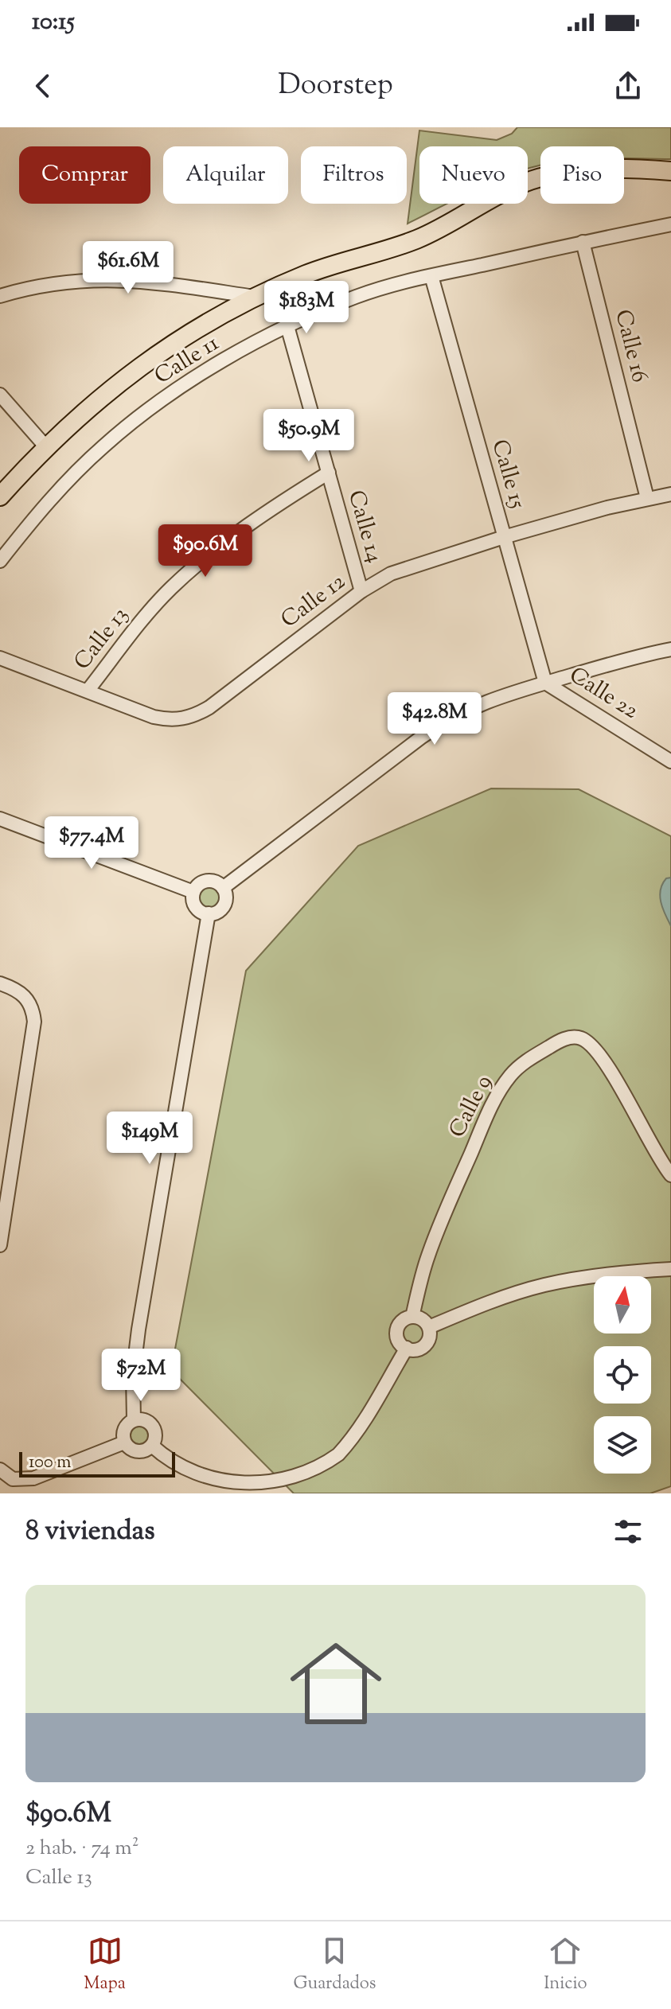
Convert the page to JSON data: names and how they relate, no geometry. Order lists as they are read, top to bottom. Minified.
{"streets":{"street":["Calle 16","Calle 11","Calle 15","Calle 14","Calle 12","Calle 13","Calle 22","Calle 9"]},"crossings":[["Calle 16","Calle 11"],["Calle 16","Calle 12"],["Calle 11","Calle 15"],["Calle 11","Calle 14"],["Calle 15","Calle 12"],["Calle 15","Calle 22"],["Calle 14","Calle 12"],["Calle 14","Calle 13"],["Calle 12","Calle 13"]],"scale_bar":"100 m","north":"top","page":{"status":"10:15","header":"Doorstep","chip":["Comprar","Alquilar","Filtros","Nuevo","Piso"],"price":["$61.6M","$183M","$50.9M","$90.6M","$42.8M","$77.4M","$149M","$72M"],"scale":"100 m","heading":"8 viviendas","list":[{"name":"$90.6M","note":"2 hab. · 74 m² · Calle 13"}],"tabs":["Mapa","Guardados","Inicio"]}}
